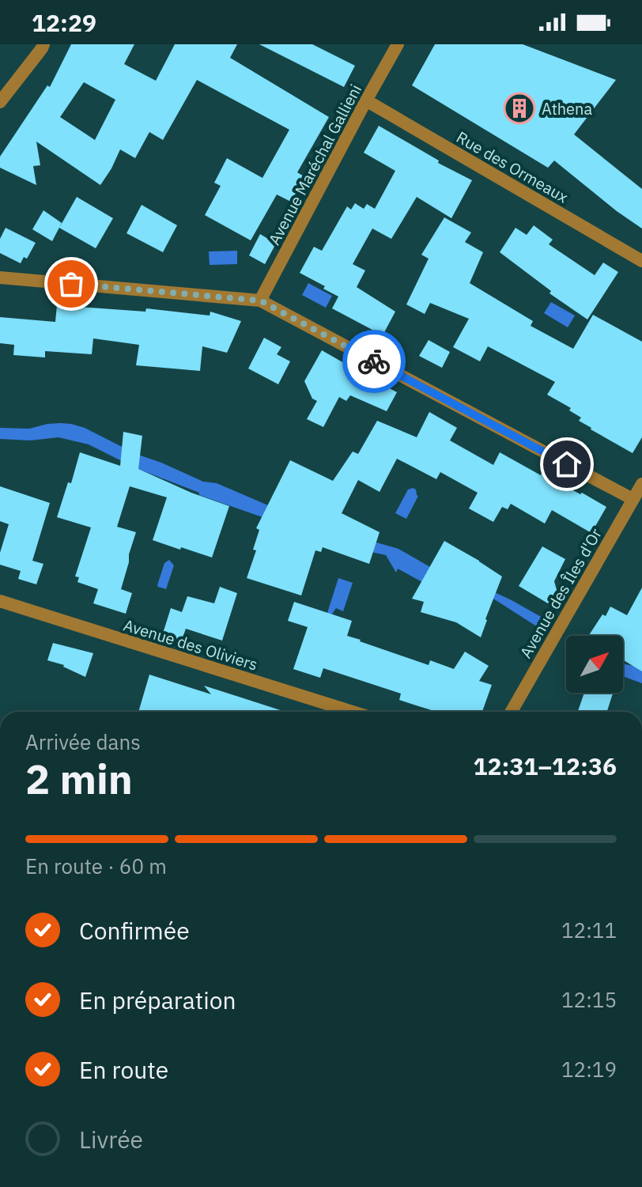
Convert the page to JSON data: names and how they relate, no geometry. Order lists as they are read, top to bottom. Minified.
{"streets":{"street":["Avenue Maréchal Gallieni","Rue des Ormeaux","Avenue des Îles d'Or","Avenue des Oliviers"]},"crossings":[["Avenue Maréchal Gallieni","Rue des Ormeaux"]],"places":{"building":["Athena"]},"north":"top right","page":{"status":"12:29","heading":["2 min","Arrivée dans","12:31–12:36"],"bar":"En route · 60 m","list":[["Confirmée","12:11"],["En préparation","12:15"],["En route","12:19"],"Livrée"]}}
